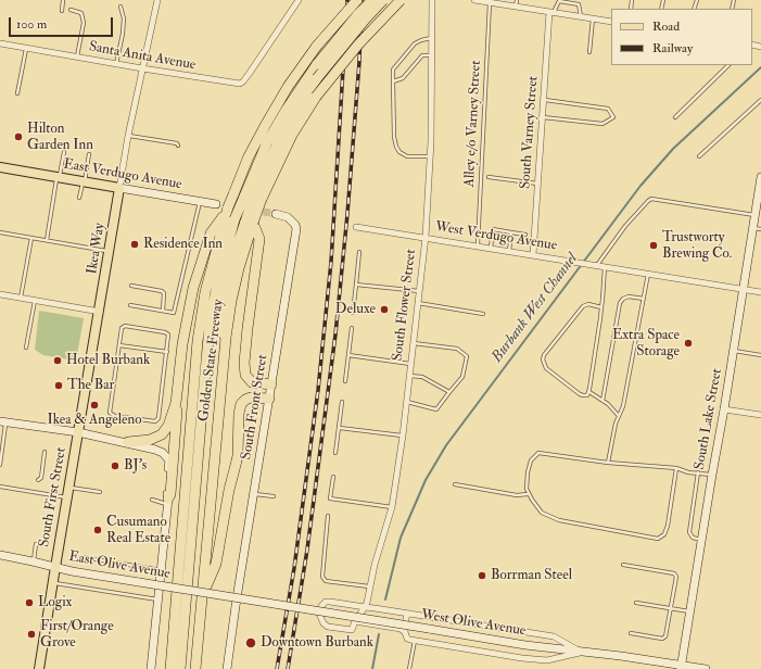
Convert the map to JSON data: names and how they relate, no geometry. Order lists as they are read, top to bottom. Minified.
{"streets":{"highway":["Golden State Freeway"],"main road":["East Verdugo Avenue","Ikea Way","South Front Street","South Lake Street","South First Street","East Olive Avenue","West Olive Avenue"],"street":["Santa Anita Avenue","South Varney Street","West Verdugo Avenue","South Flower Street"],"lane":["Alley e/o Varney Street"]},"crossings":[["Santa Anita Avenue","Ikea Way"],["Alley e/o Varney Street","West Verdugo Avenue"],["South Varney Street","West Verdugo Avenue"],["East Verdugo Avenue","Ikea Way"],["West Verdugo Avenue","South Flower Street"],["West Verdugo Avenue","South Lake Street"],["Ikea Way","South First Street"],["South Front Street","East Olive Avenue"],["South Front Street","West Olive Avenue"],["South Lake Street","West Olive Avenue"],["South First Street","East Olive Avenue"],["East Olive Avenue","West Olive Avenue"]],"water":["Burbank West Channel"],"places":["Hilton Garden Inn","Residence Inn","Trustworty Brewing Co.","Deluxe","Extra Space Storage","Hotel Burbank","The Bar","Ikea & Angeleno","BJ's","Cusumano Real Estate","Borrman Steel","Logix","First/Orange Grove","Downtown Burbank"],"legend":["Road","Railway"],"scale_bar":"100 m"}
